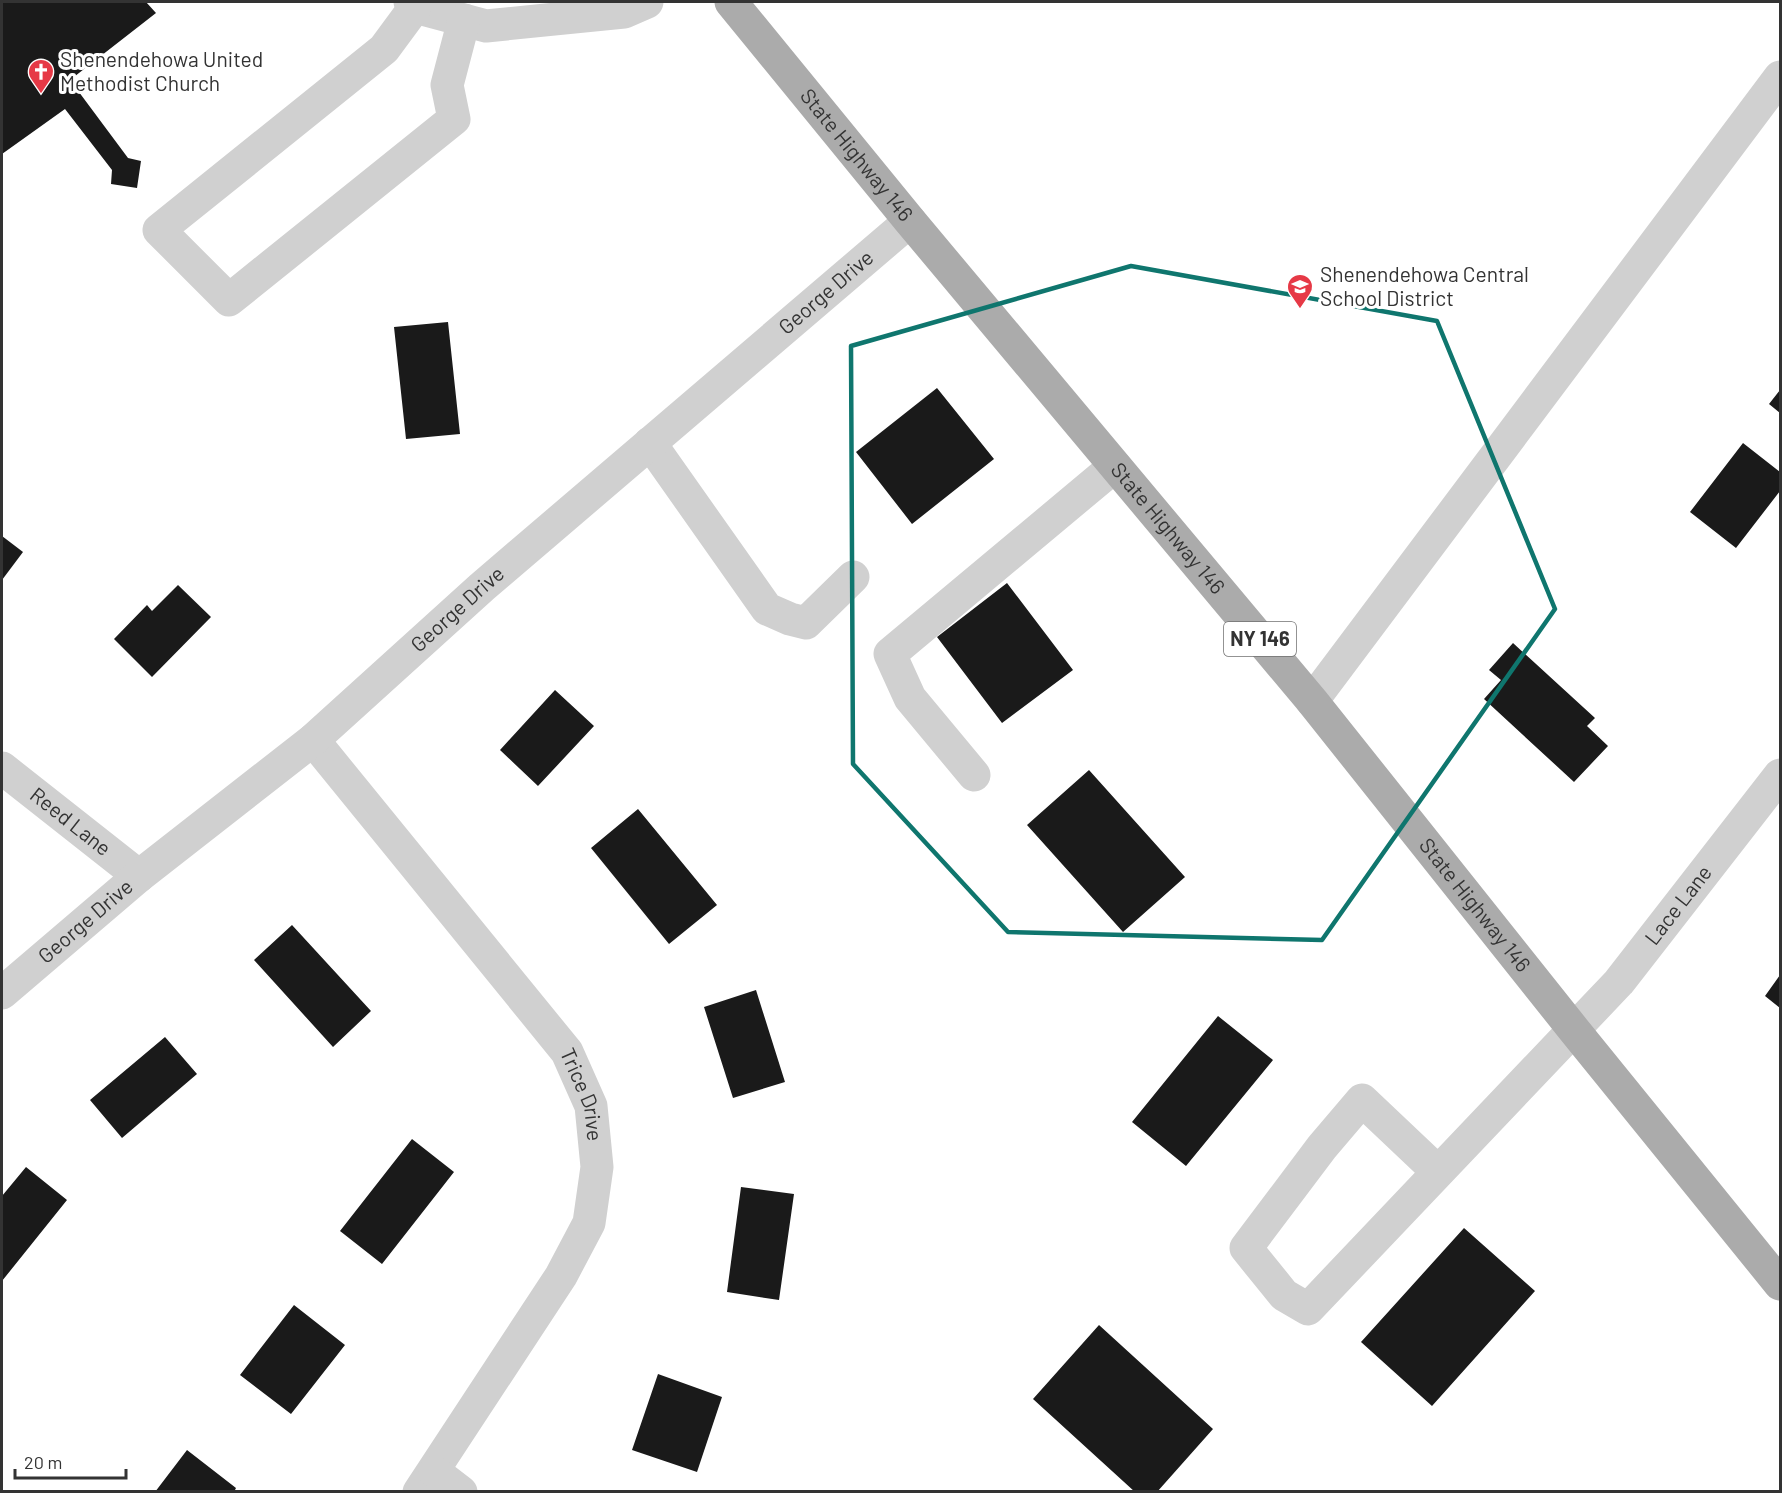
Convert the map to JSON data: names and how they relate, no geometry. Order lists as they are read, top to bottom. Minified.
{"streets":{"main road":["State Highway 146","NY 146"],"street":["George Drive","Reed Lane","Lace Lane","Trice Drive"]},"crossings":[["State Highway 146","George Drive"],["State Highway 146","Lace Lane"],["George Drive","Reed Lane"],["George Drive","Trice Drive"]],"places":{"church":["Shenendehowa United Methodist Church"],"school or university":["Shenendehowa Central School District"]},"scale_bar":"20 m"}
